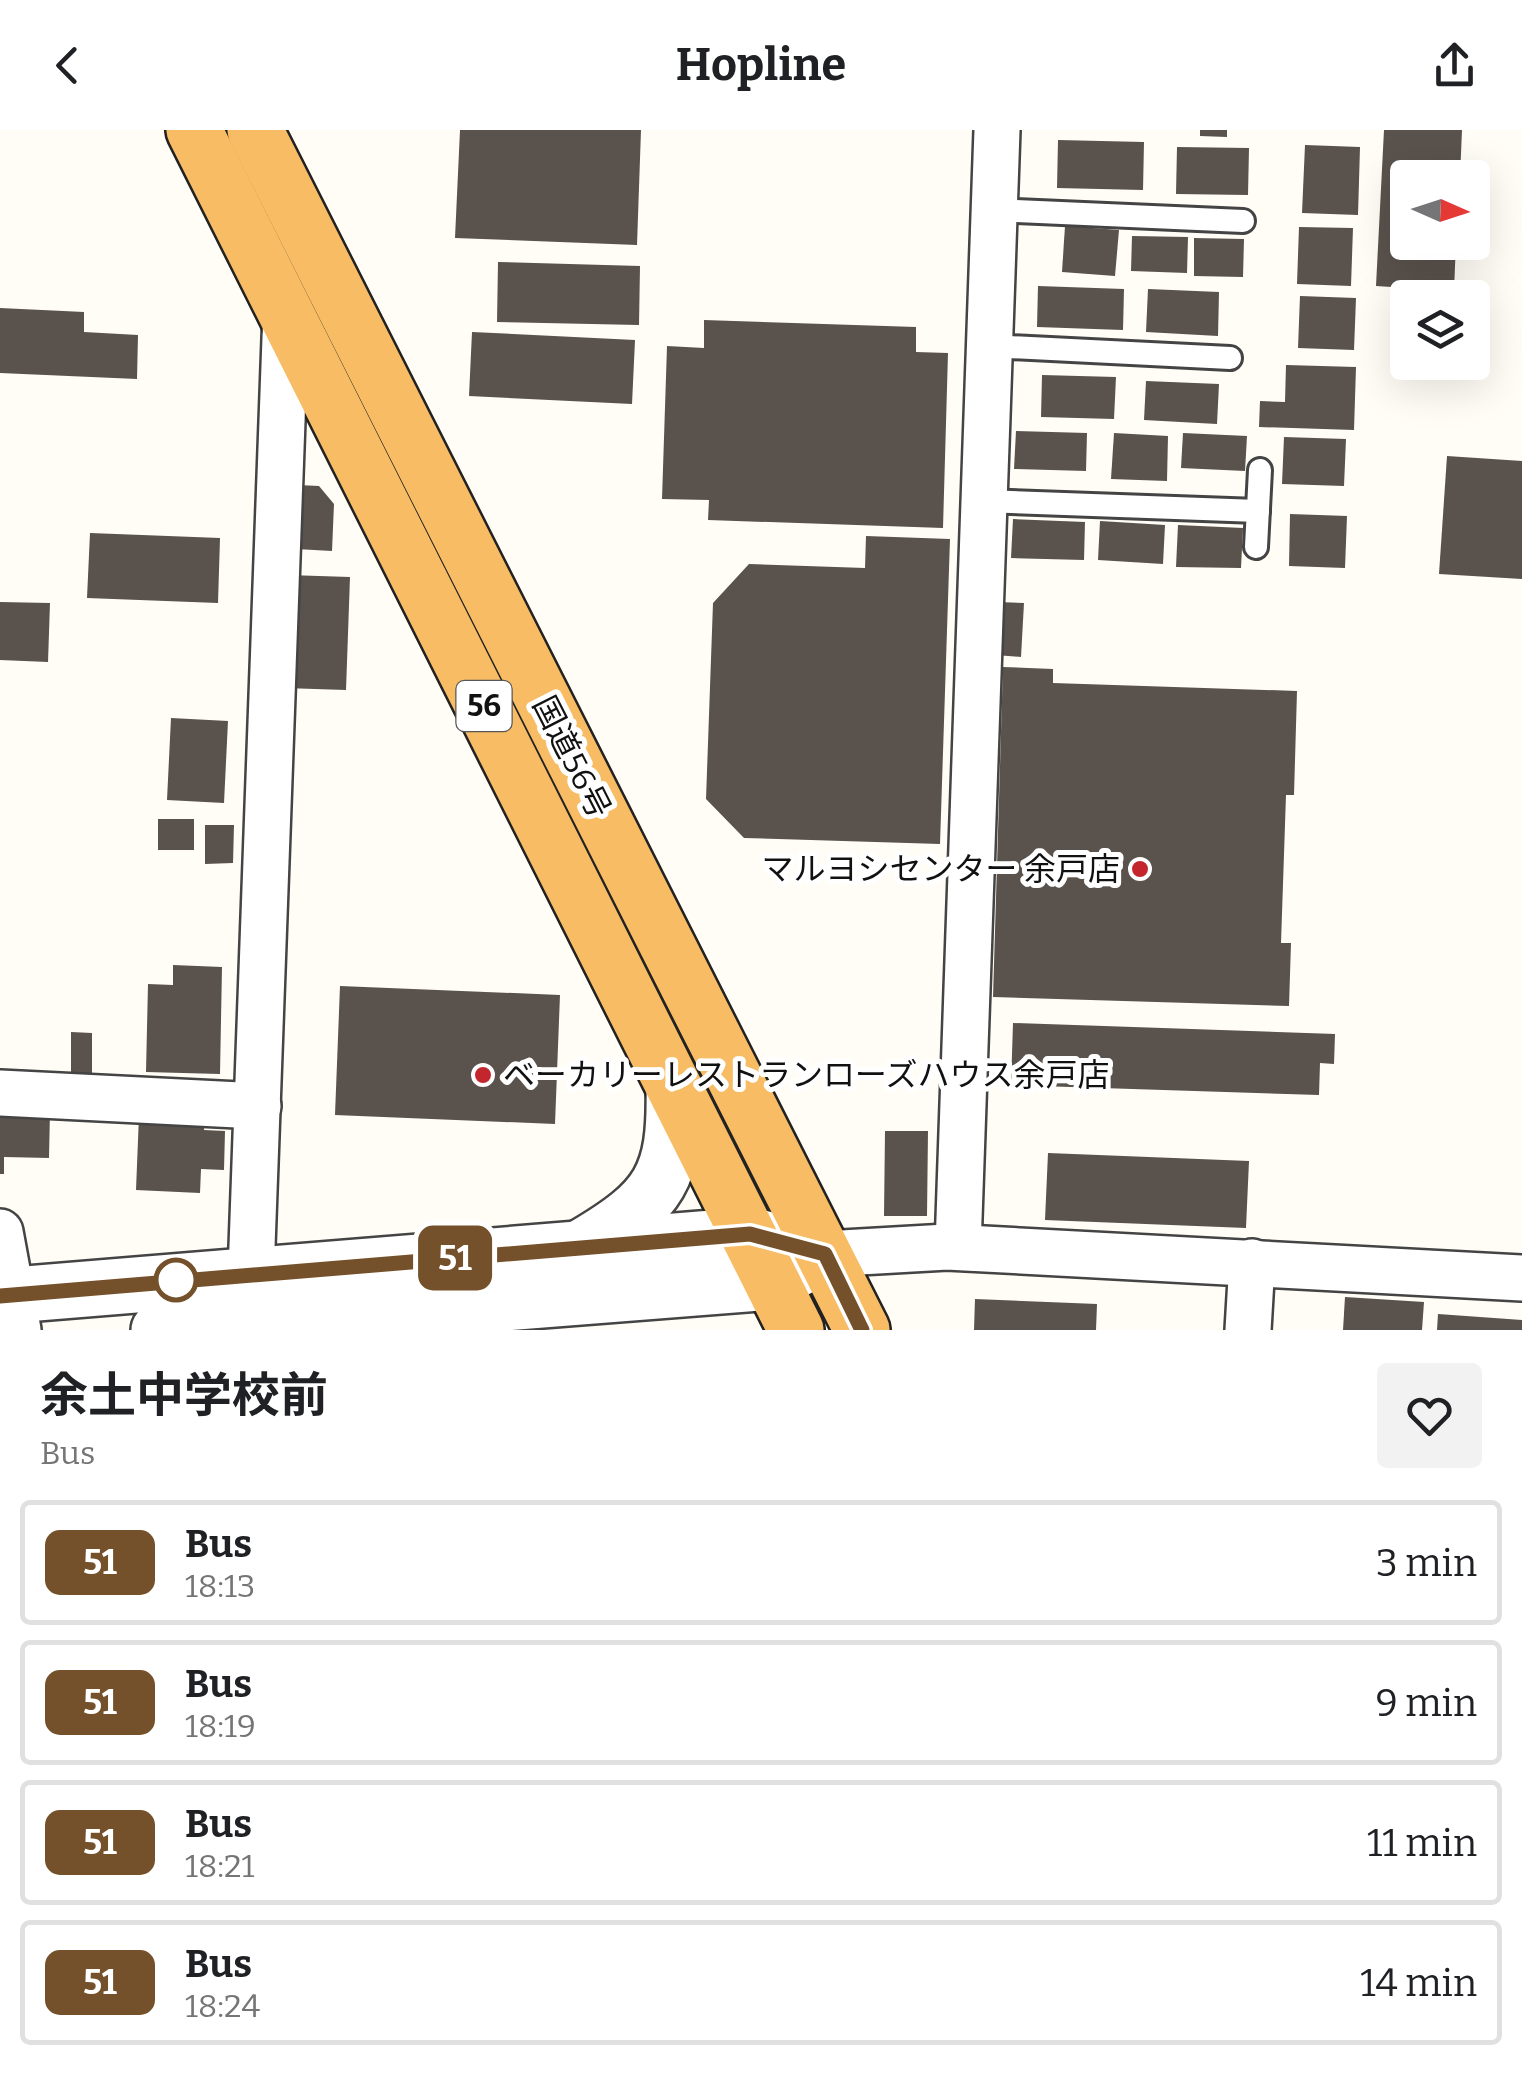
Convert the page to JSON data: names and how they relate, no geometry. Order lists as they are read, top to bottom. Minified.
{"streets":{"highway":["56","国道56号"]},"places":["マルヨシセンター 余戸店","ベーカリーレストランローズハウス余戸店"],"lines":["bus line 51"],"north":"right","page":{"header":"Hopline","on_map":"51","heading":["余土中学校前","Bus"],"list":[{"mark":"51","name":"Bus","note":"18:13","value":"3 min"},{"mark":"51","name":"Bus","note":"18:19","value":"9 min"},{"mark":"51","name":"Bus","note":"18:21","value":"11 min"},{"mark":"51","name":"Bus","note":"18:24","value":"14 min"}]}}
